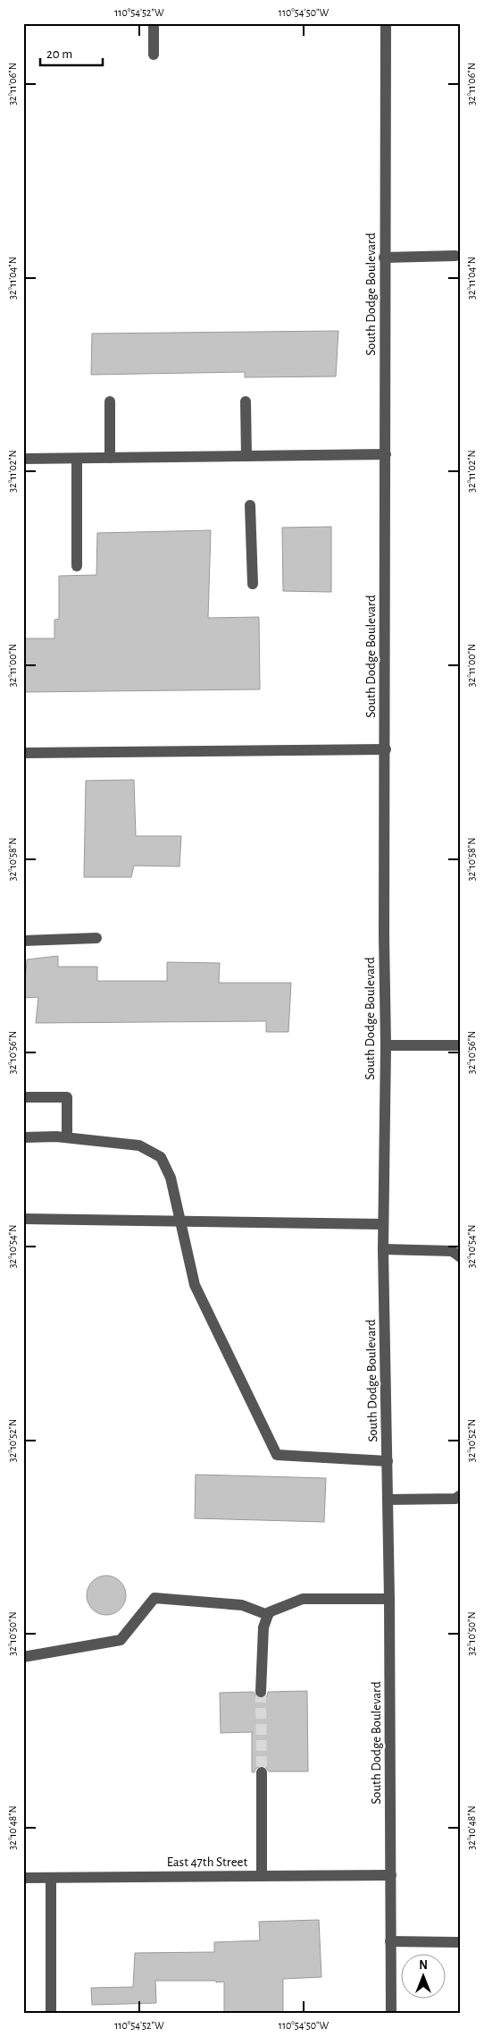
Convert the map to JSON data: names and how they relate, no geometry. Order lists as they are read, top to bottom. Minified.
{"streets":{"street":["South Dodge Boulevard","East 47th Street"]},"crossings":[["South Dodge Boulevard","East 47th Street"]],"scale_bar":"20 m","north":"top","coordinates":["110°54'52\"W","110°54'50\"W","32°11'06\"N","32°11'04\"N","32°11'02\"N","32°11'00\"N","32°10'58\"N","32°10'56\"N","32°10'54\"N","32°10'52\"N","32°10'50\"N","32°10'48\"N"]}
